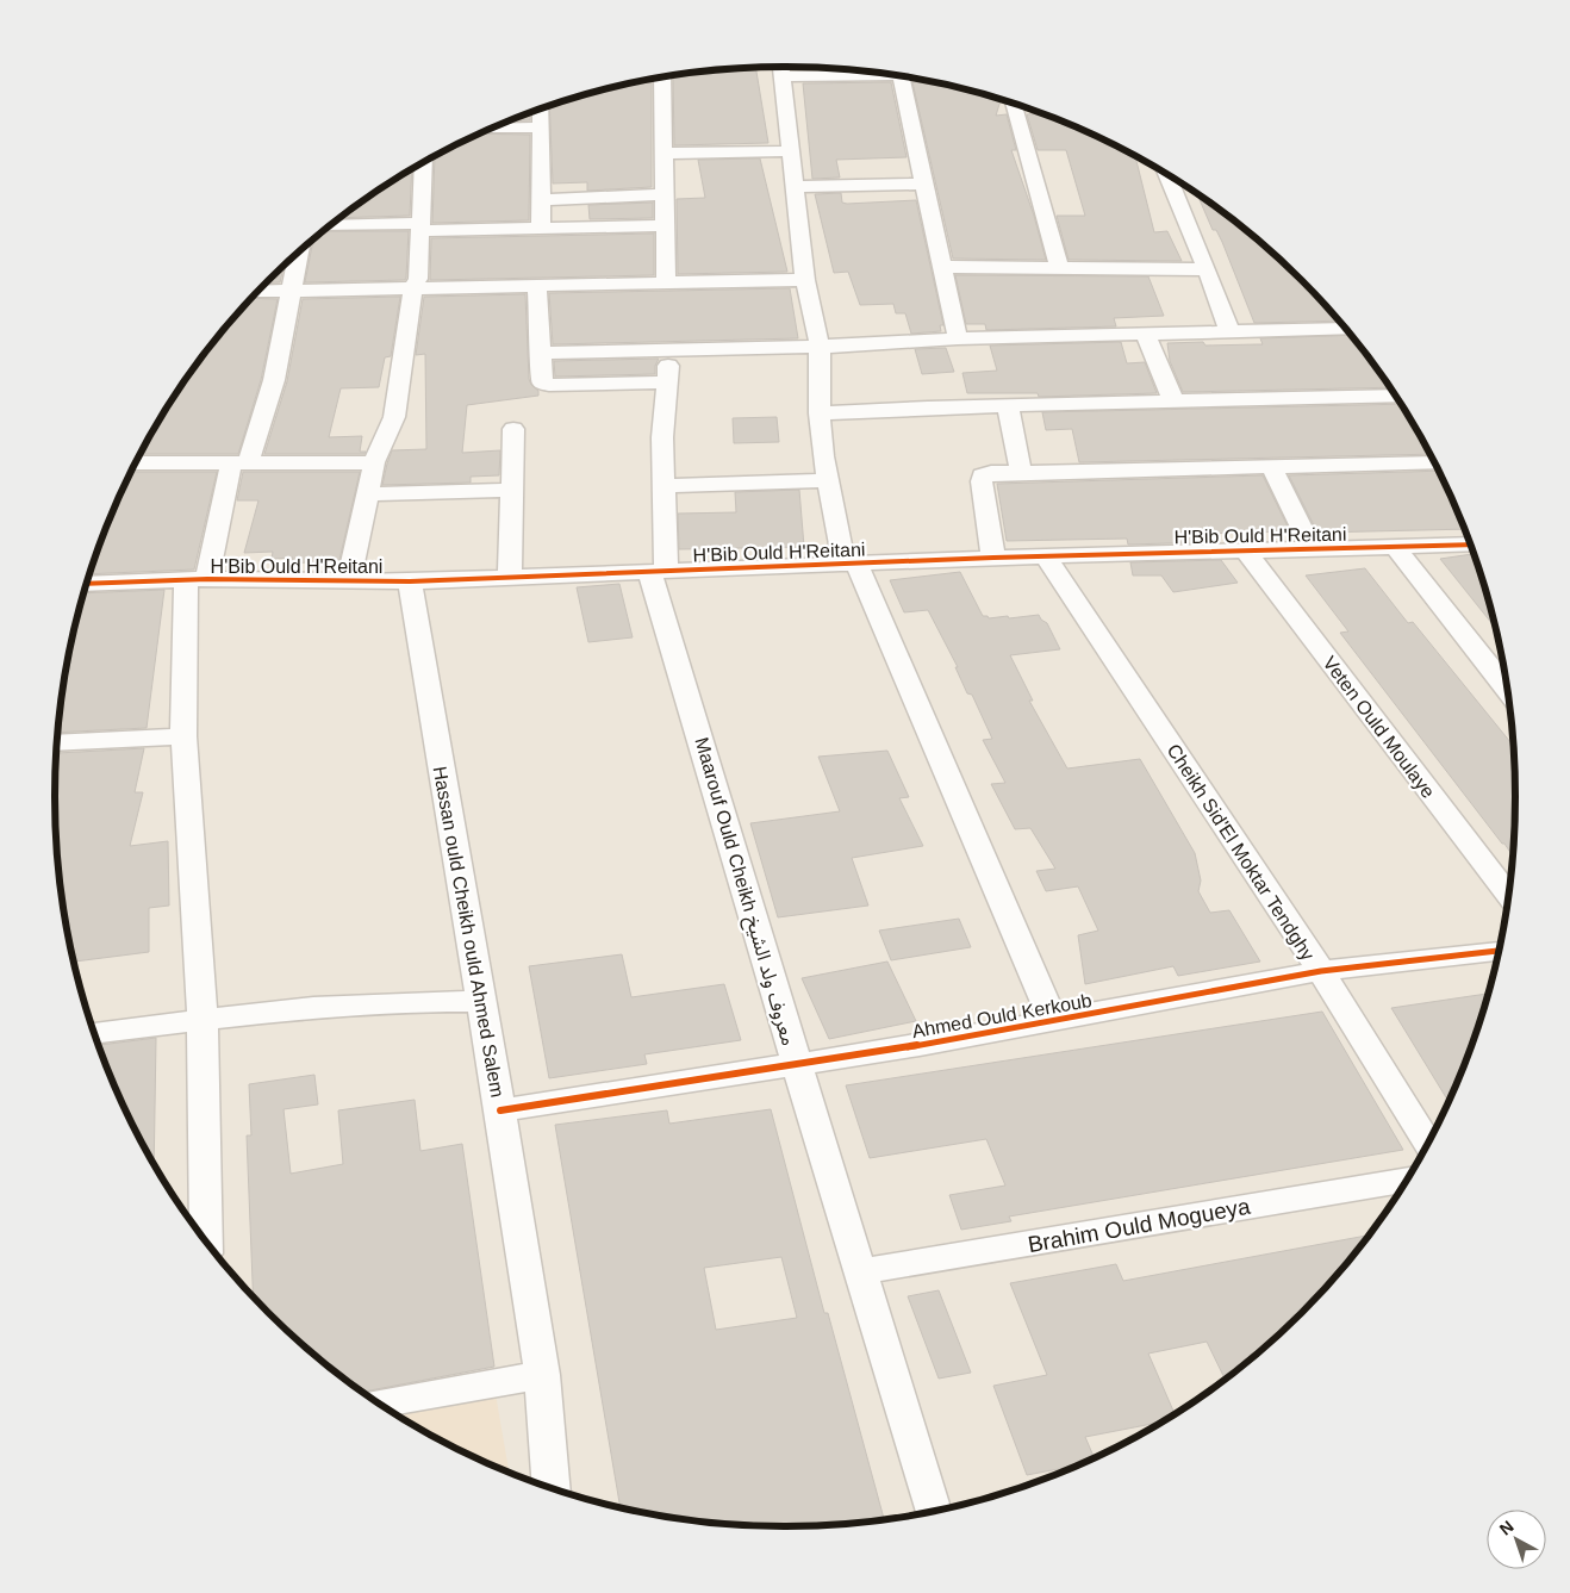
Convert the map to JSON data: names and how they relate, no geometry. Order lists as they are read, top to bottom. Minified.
{"streets":{"street":["H'Bib Ould H'Reitani","Veten Ould Moulaye","Cheikh Sid'El Moktar Tendghy","Maarouf Ould Cheikh معروف ولد الشيخ","Hassan ould Cheikh ould Ahmed Salem","Ahmed Ould Kerkoub","Brahim Ould Mogueya"]},"crossings":[["H'Bib Ould H'Reitani","Veten Ould Moulaye"],["H'Bib Ould H'Reitani","Cheikh Sid'El Moktar Tendghy"],["H'Bib Ould H'Reitani","Maarouf Ould Cheikh معروف ولد الشيخ"],["H'Bib Ould H'Reitani","Hassan ould Cheikh ould Ahmed Salem"],["Cheikh Sid'El Moktar Tendghy","Ahmed Ould Kerkoub"],["Maarouf Ould Cheikh معروف ولد الشيخ","Ahmed Ould Kerkoub"],["Maarouf Ould Cheikh معروف ولد الشيخ","Brahim Ould Mogueya"],["Hassan ould Cheikh ould Ahmed Salem","Ahmed Ould Kerkoub"]],"north":"top left"}
